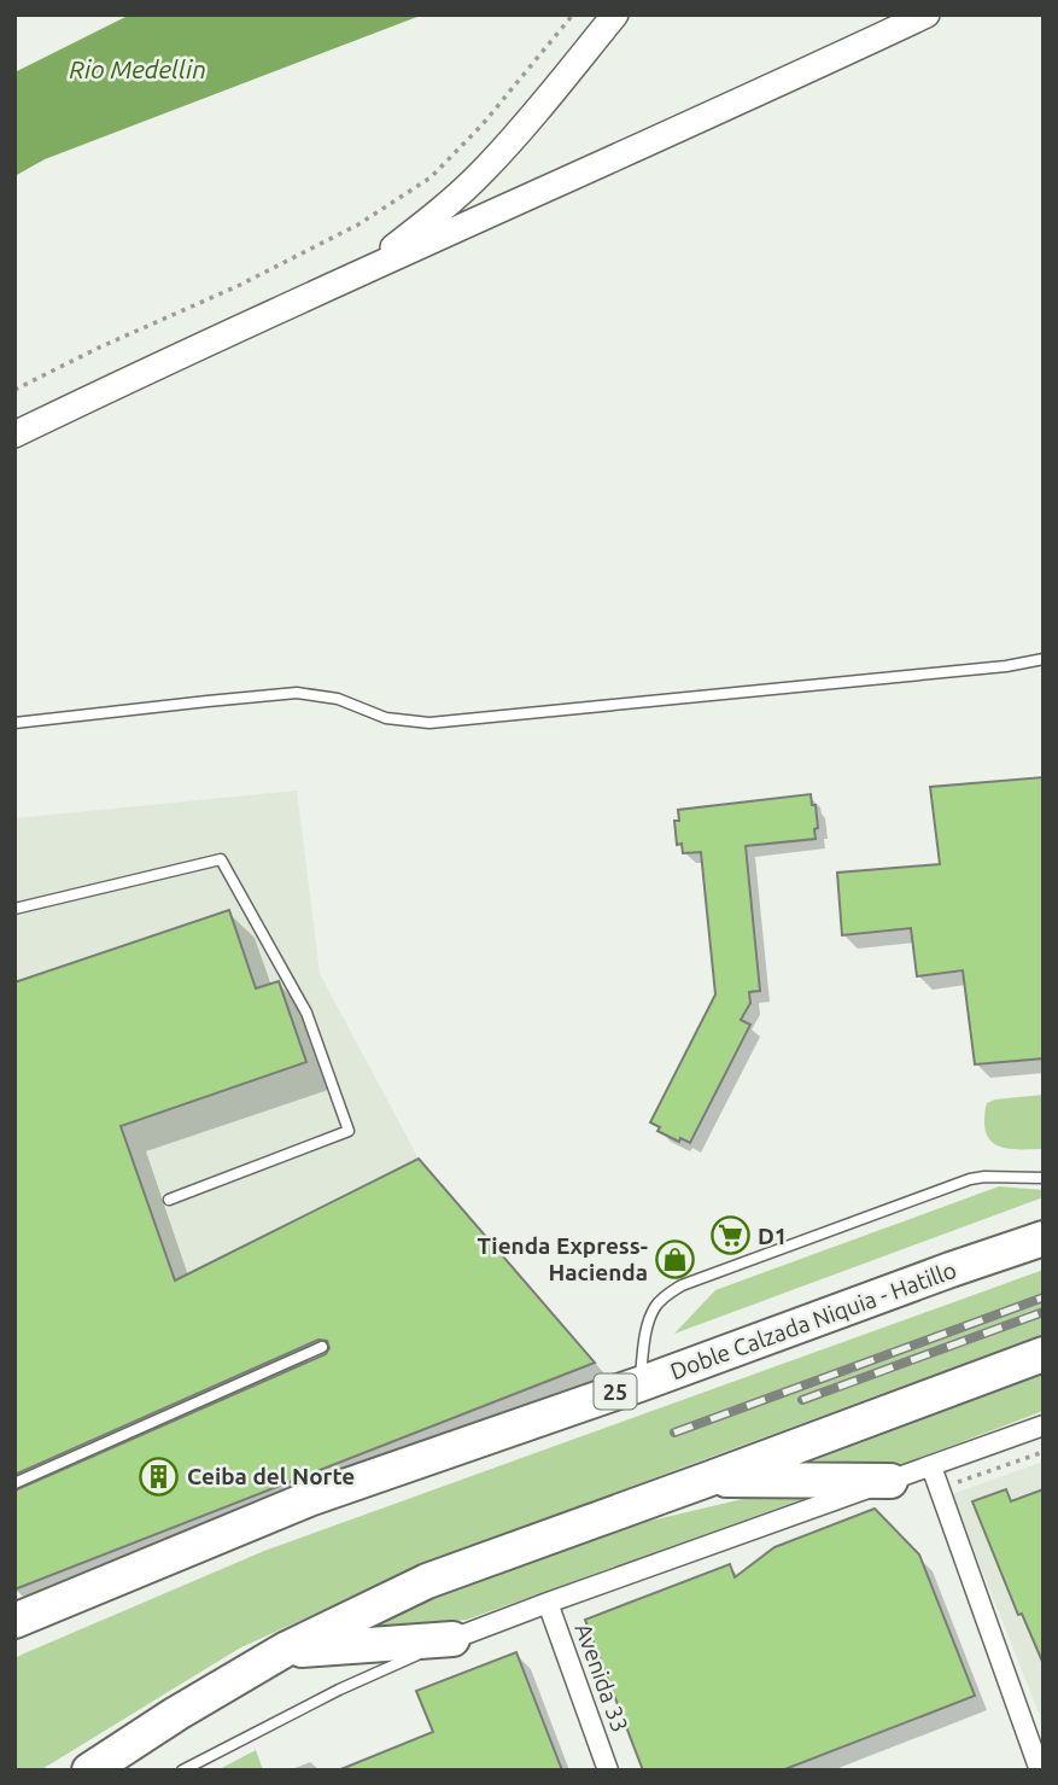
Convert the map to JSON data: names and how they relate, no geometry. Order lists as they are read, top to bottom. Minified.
{"streets":{"highway":["Doble Calzada Niquia - Hatillo","25"],"street":["Avenida 33"]},"water":["Rio Medellin"],"places":{"supermarket":["D1"],"shop":["Tienda Express- Hacienda"],"building":["Ceiba del Norte"]}}
